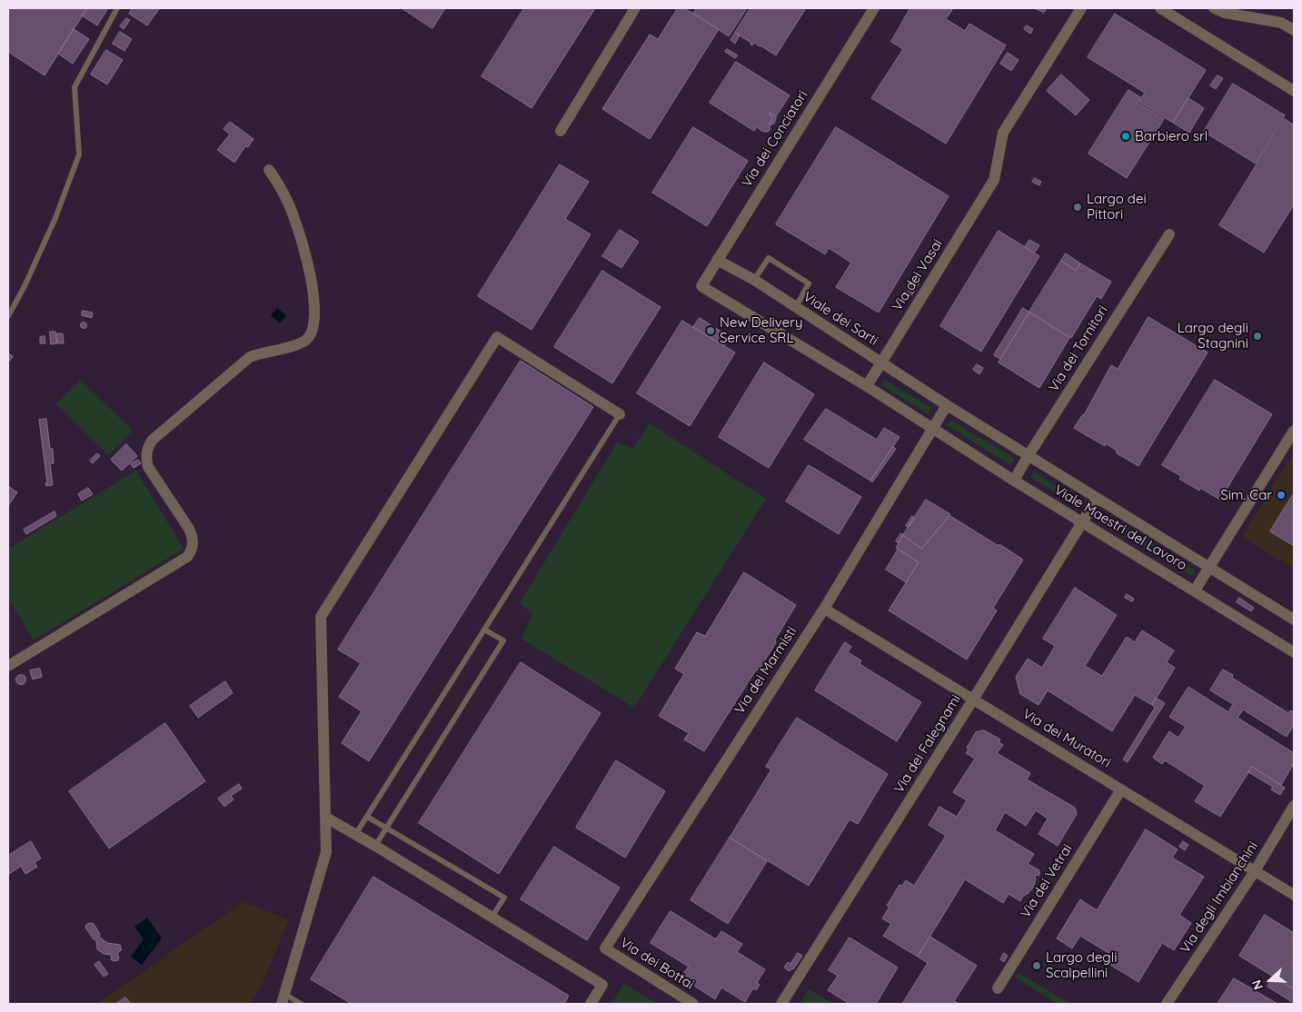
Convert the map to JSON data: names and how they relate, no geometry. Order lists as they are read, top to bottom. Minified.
{"streets":{"street":["Via dei Conciatori","Via dei Vasai","Viale dei Sarti","Via dei Tornitori","Viale Maestri del Lavoro","Via dei Marmisti","Via dei Muratori","Via dei Falegnami","Via dei Vetrai","Via degli Imbianchini","Via dei Bottai"]},"crossings":[["Via dei Conciatori","Via dei Vasai"],["Via dei Conciatori","Viale dei Sarti"],["Via dei Vasai","Viale dei Sarti"],["Viale dei Sarti","Viale Maestri del Lavoro"],["Viale dei Sarti","Via dei Marmisti"],["Via dei Tornitori","Viale Maestri del Lavoro"],["Viale Maestri del Lavoro","Via dei Marmisti"],["Viale Maestri del Lavoro","Via dei Falegnami"],["Via dei Marmisti","Via dei Muratori"],["Via dei Marmisti","Via dei Bottai"],["Via dei Muratori","Via dei Falegnami"],["Via dei Muratori","Via dei Vetrai"],["Via dei Muratori","Via degli Imbianchini"]],"places":["Barbiero srl","Largo dei Pittori","New Delivery Service SRL","Largo degli Stagnini","Sim. Car","Largo degli Scalpellini"],"north":"left"}
